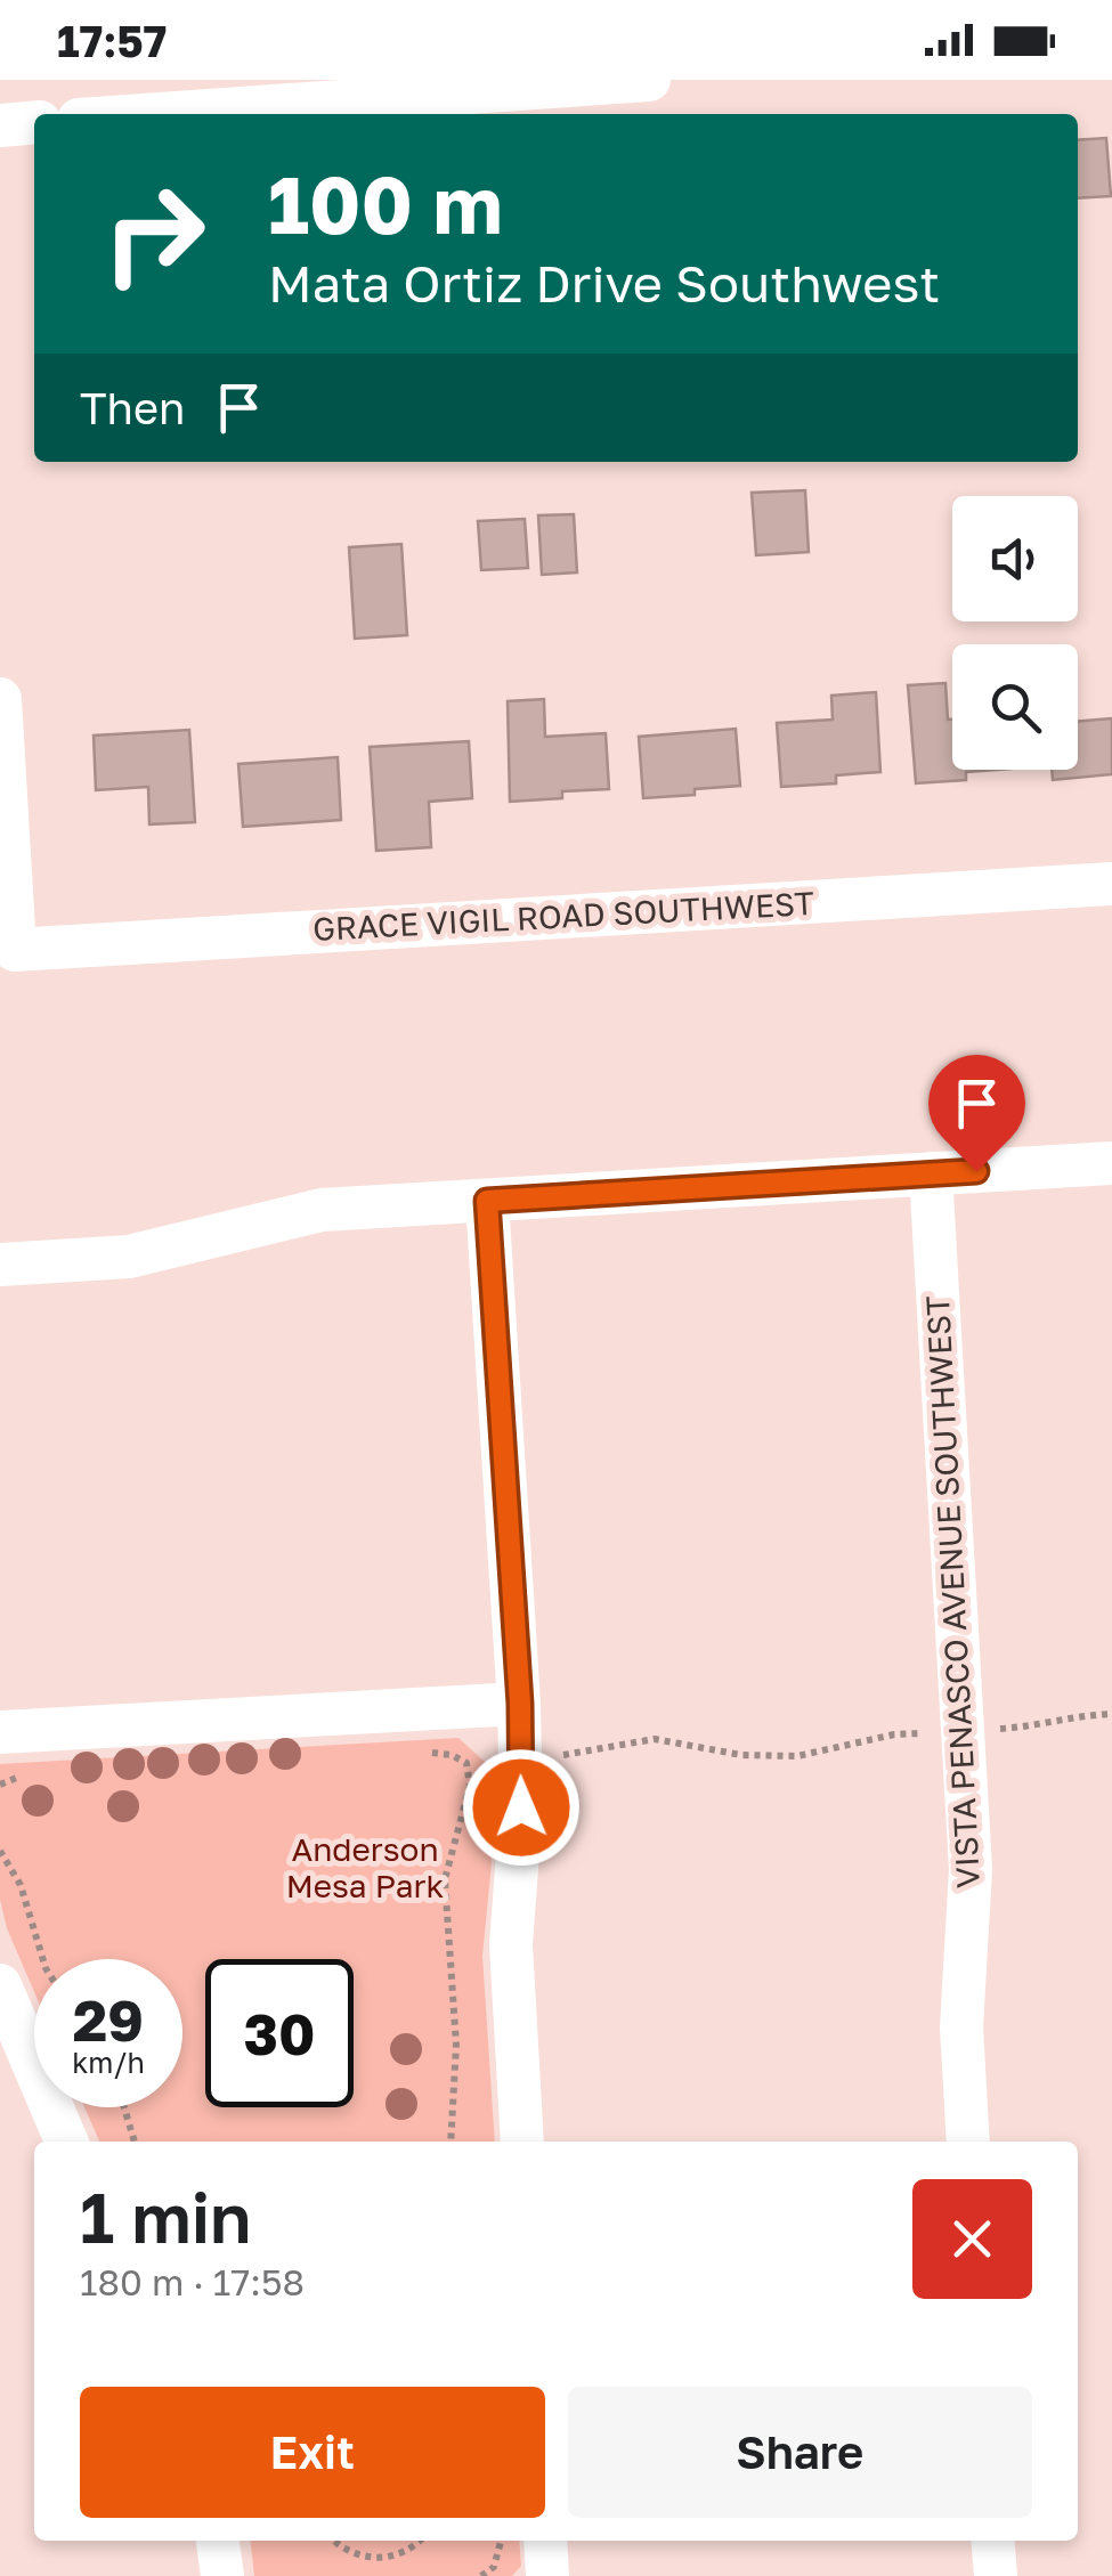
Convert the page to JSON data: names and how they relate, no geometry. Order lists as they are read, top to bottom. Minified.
{"streets":{"street":["GRACE VIGIL ROAD SOUTHWEST","VISTA PENASCO AVENUE SOUTHWEST"]},"parks":["Anderson Mesa Park"],"page":{"status":"17:57","turn":["100 m","Mata Ortiz Drive Southwest"],"then":"Then","speed":"29 km/h","limit":"30","heading":["1 min","180 m · 17:58"],"buttons":["Exit","Share"]}}
